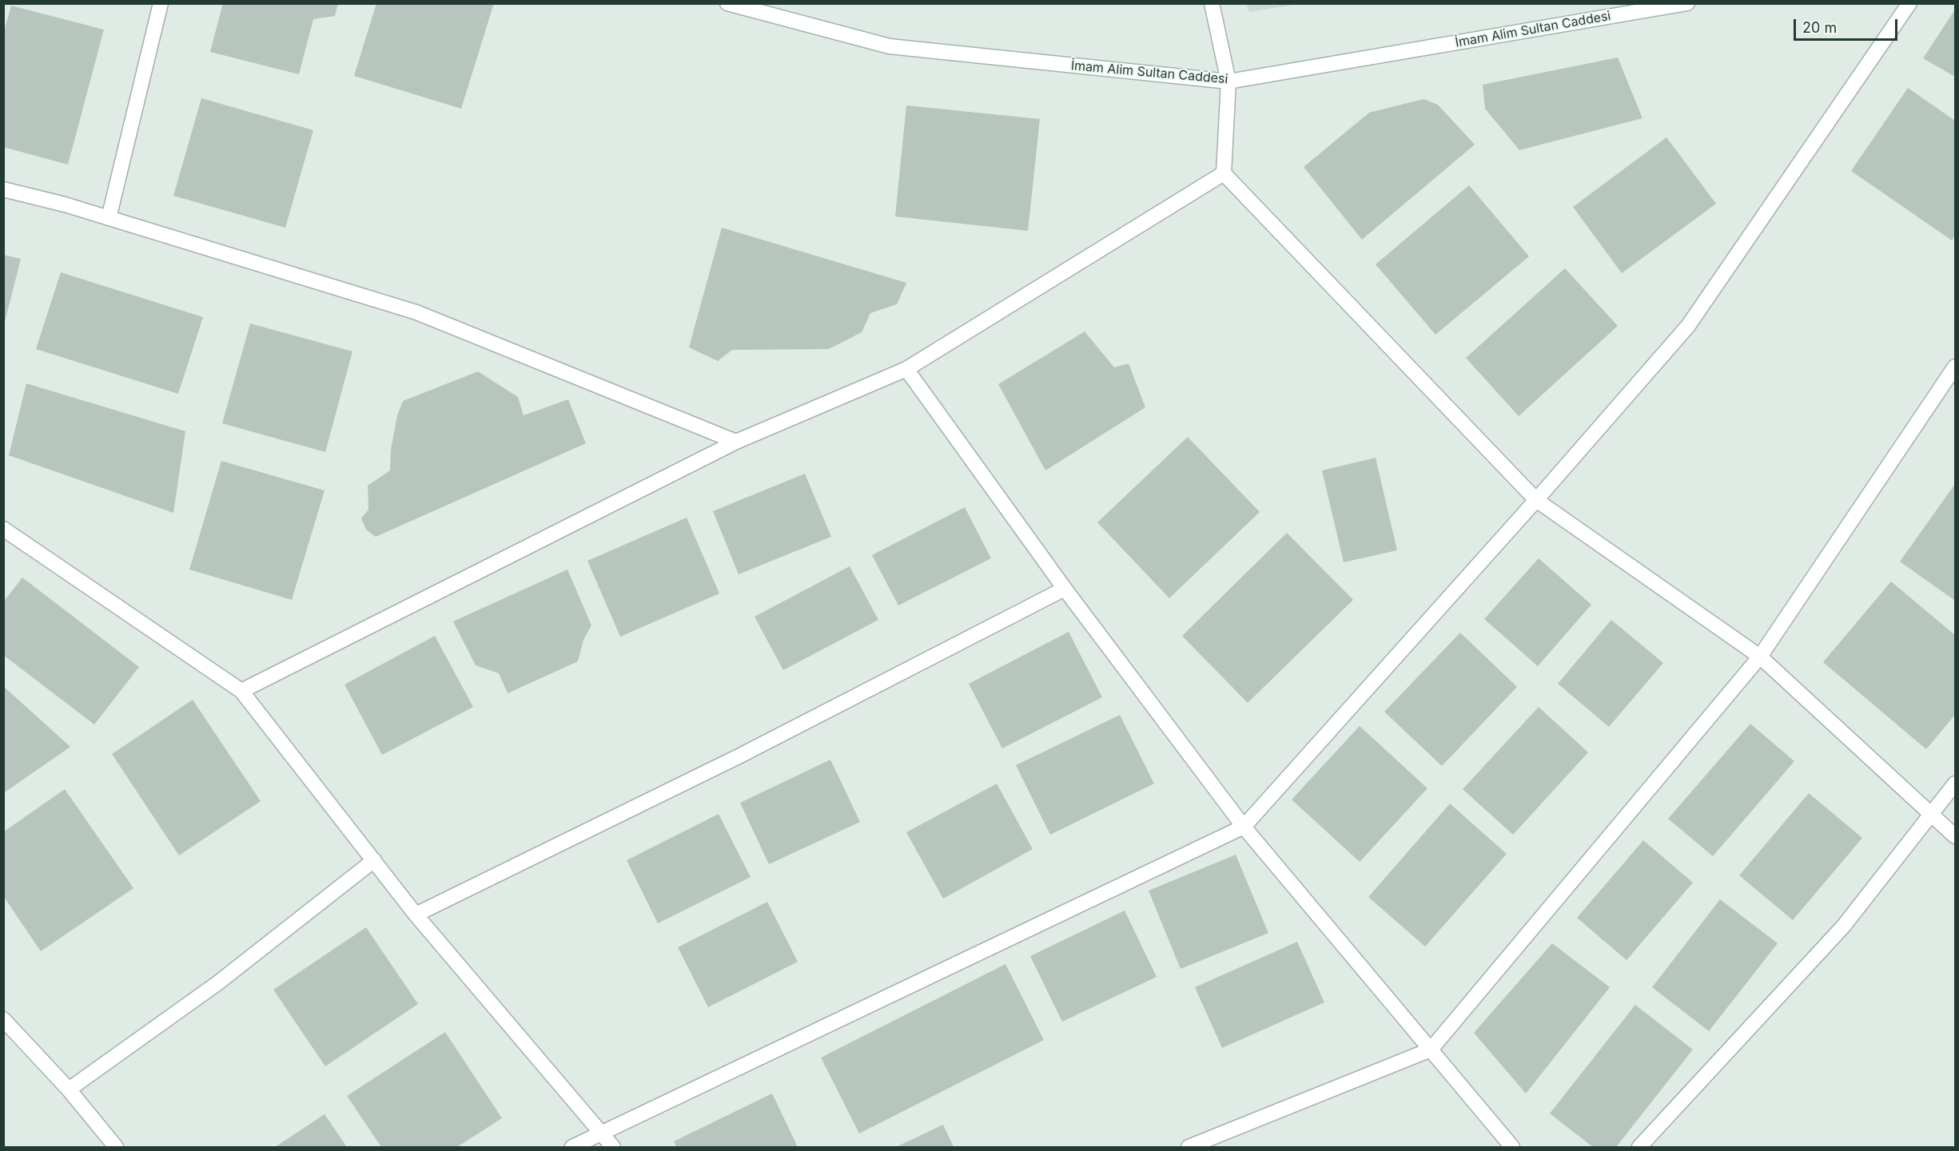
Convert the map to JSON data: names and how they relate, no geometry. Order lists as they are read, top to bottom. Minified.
{"streets":{"street":["İmam Alim Sultan Caddesi"]},"scale_bar":"20 m"}
